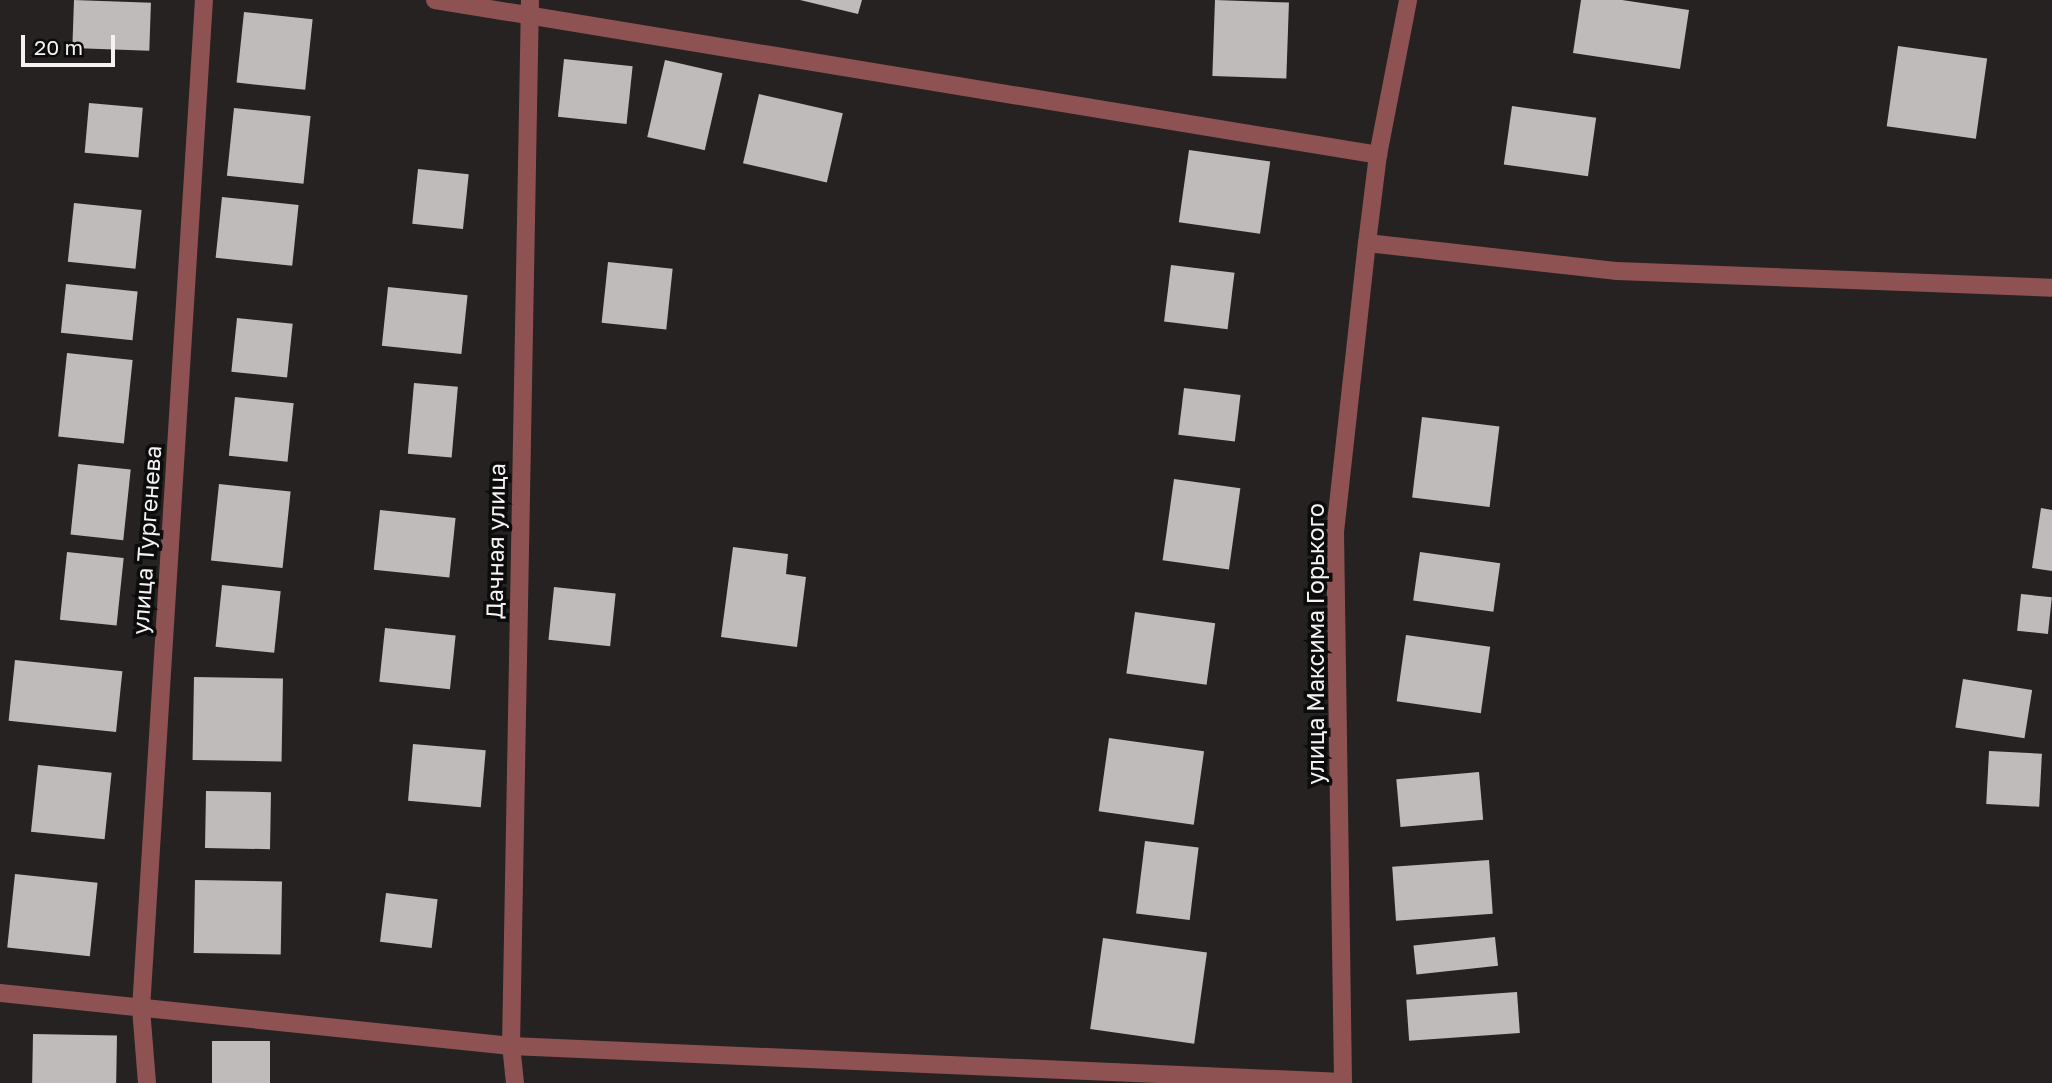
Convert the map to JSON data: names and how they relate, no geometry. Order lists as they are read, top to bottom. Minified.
{"streets":{"street":["улица Тургенева","Дачная улица","улица Максима Горького"]},"scale_bar":"20 m"}
